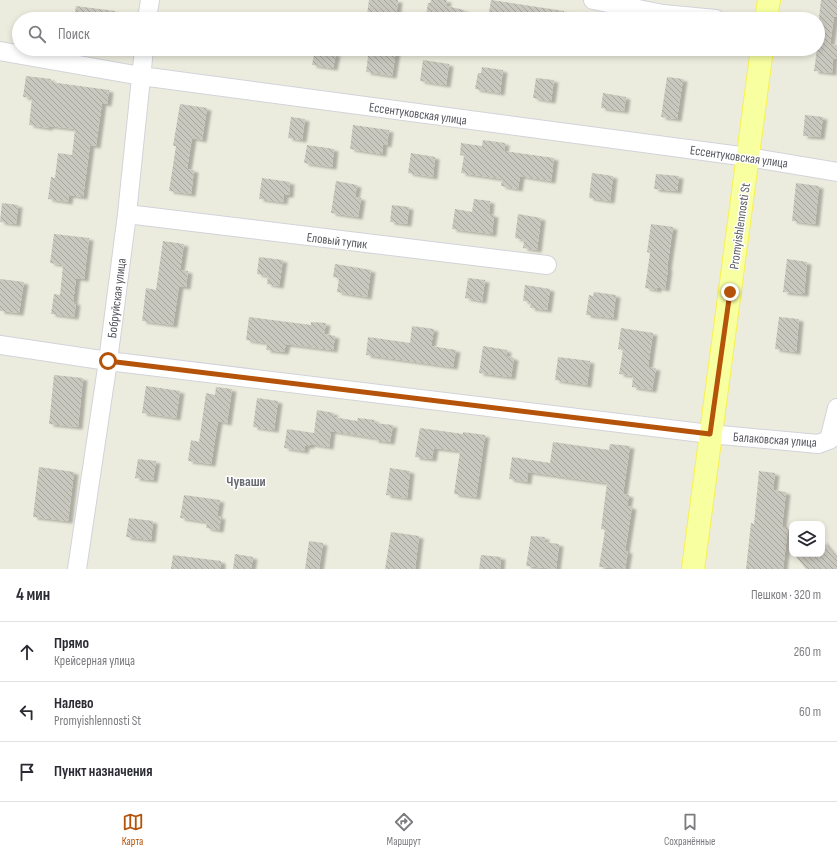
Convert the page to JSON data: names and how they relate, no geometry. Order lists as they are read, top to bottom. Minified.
{"streets":{"main road":["Promyishlennosti St"],"street":["Ессентуковская улица","Еловый тупик","Бобруйская улица","Балаковская улица"]},"crossings":[["Ессентуковская улица","Promyishlennosti St"],["Ессентуковская улица","Бобруйская улица"],["Promyishlennosti St","Балаковская улица"],["Еловый тупик","Бобруйская улица"],["Бобруйская улица","Балаковская улица"]],"districts":["Чуваши"],"page":{"search":"Поиск","heading":["4 мин","Пешком · 320 m"],"list":[["Прямо","Крейсерная улица","260 m"],["Налево","Promyishlennosti St","60 m"],"Пункт назначения"],"nav":["Карта","Маршрут","Сохранённые"]}}
